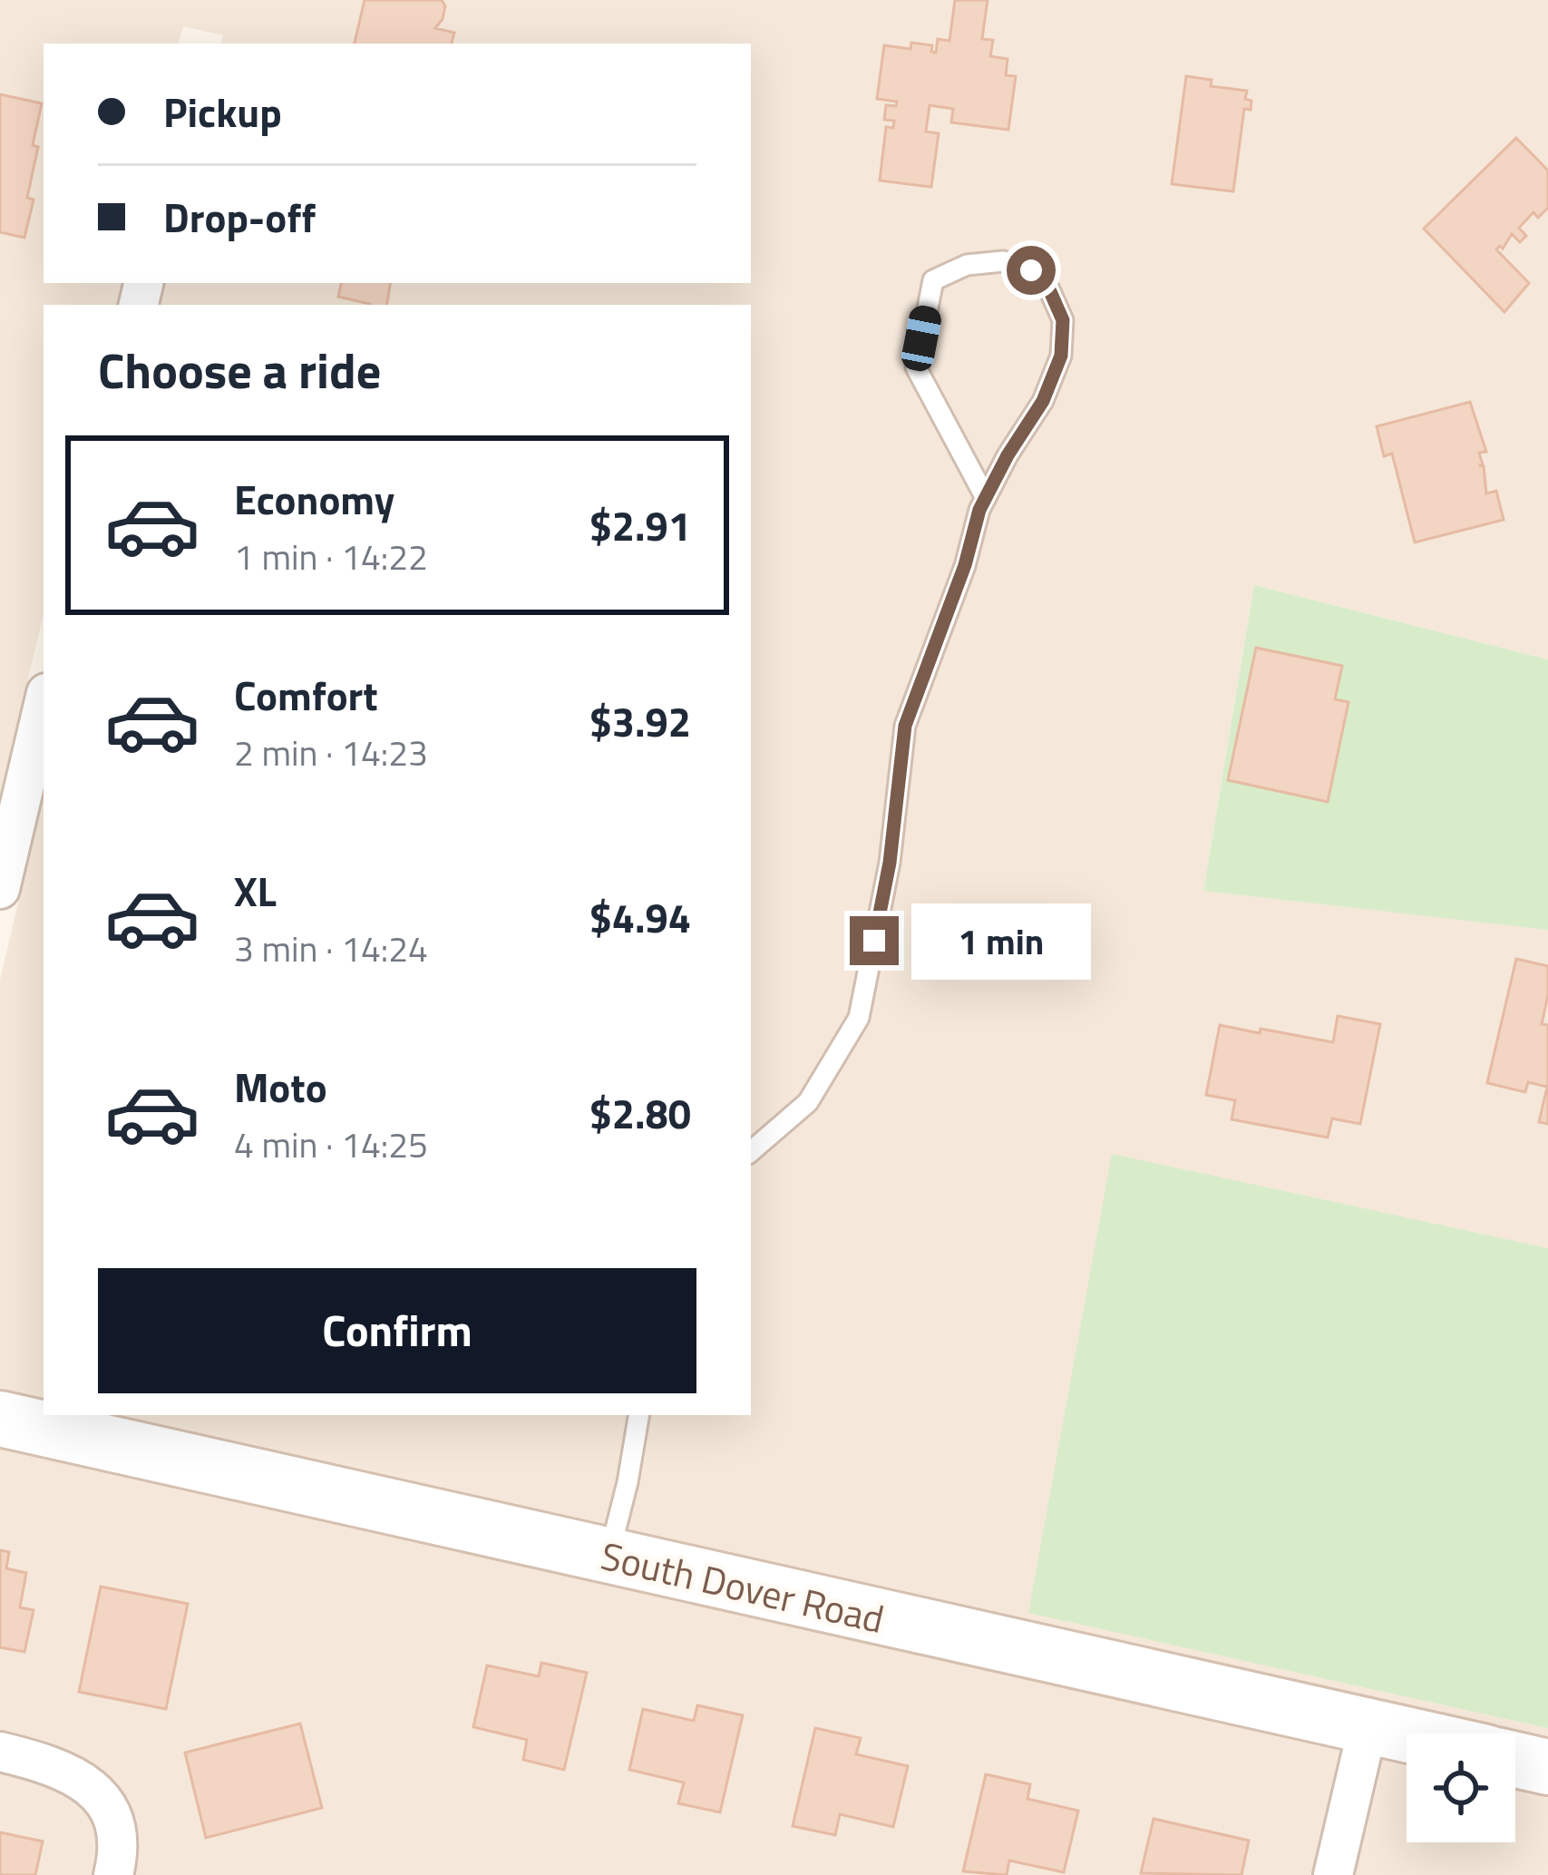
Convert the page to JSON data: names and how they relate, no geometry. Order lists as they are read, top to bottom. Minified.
{"streets":{"street":["South Dover Road"]},"page":{"banner":["Pickup","Drop-off"],"heading":"Choose a ride","list":[{"name":"Economy","note":"1 min · 14:22","value":"$2.91"},{"name":"Comfort","note":"2 min · 14:23","value":"$3.92"},{"name":"XL","note":"3 min · 14:24","value":"$4.94"},{"name":"Moto","note":"4 min · 14:25","value":"$2.80"}],"bubble":"1 min","buttons":"Confirm"}}
